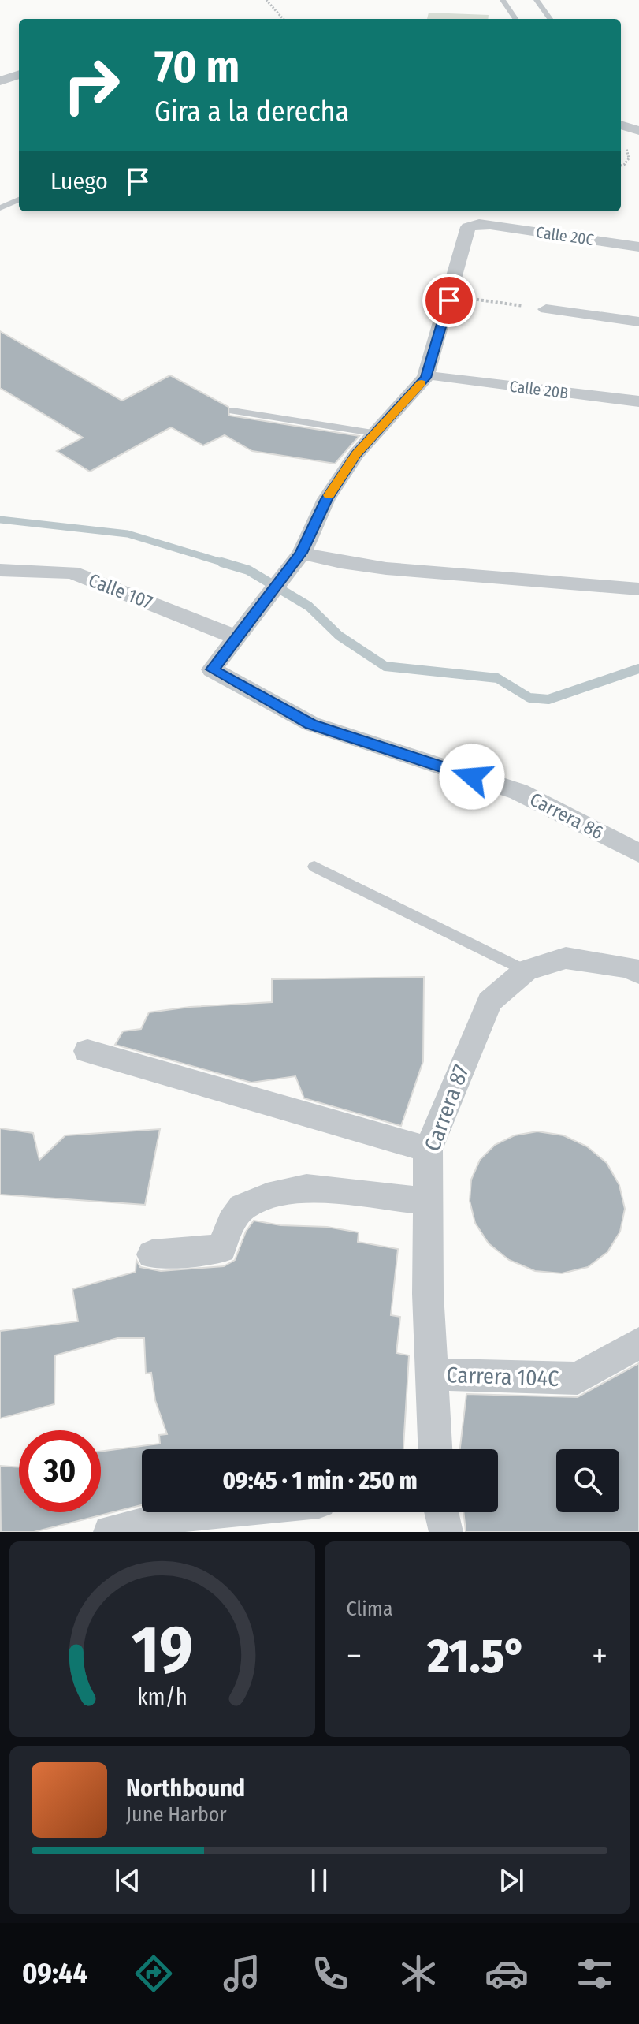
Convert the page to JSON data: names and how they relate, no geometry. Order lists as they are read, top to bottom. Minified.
{"streets":{"street":["Calle 20C","Calle 20B","Calle 107","Carrera 86","Carrera 87","Carrera 104C"]},"crossings":[["Calle 107","Carrera 86"],["Carrera 87","Carrera 104C"]],"page":{"turn":["70 m","Gira a la derecha"],"then":"Luego","limit":"30","trip":"09:45 · 1 min · 250 m","tile":"Clima","heat":["−","21.5°","+"],"song":["Northbound","June Harbor"],"tabs":"09:44","gauge":["19","km/h"]}}
